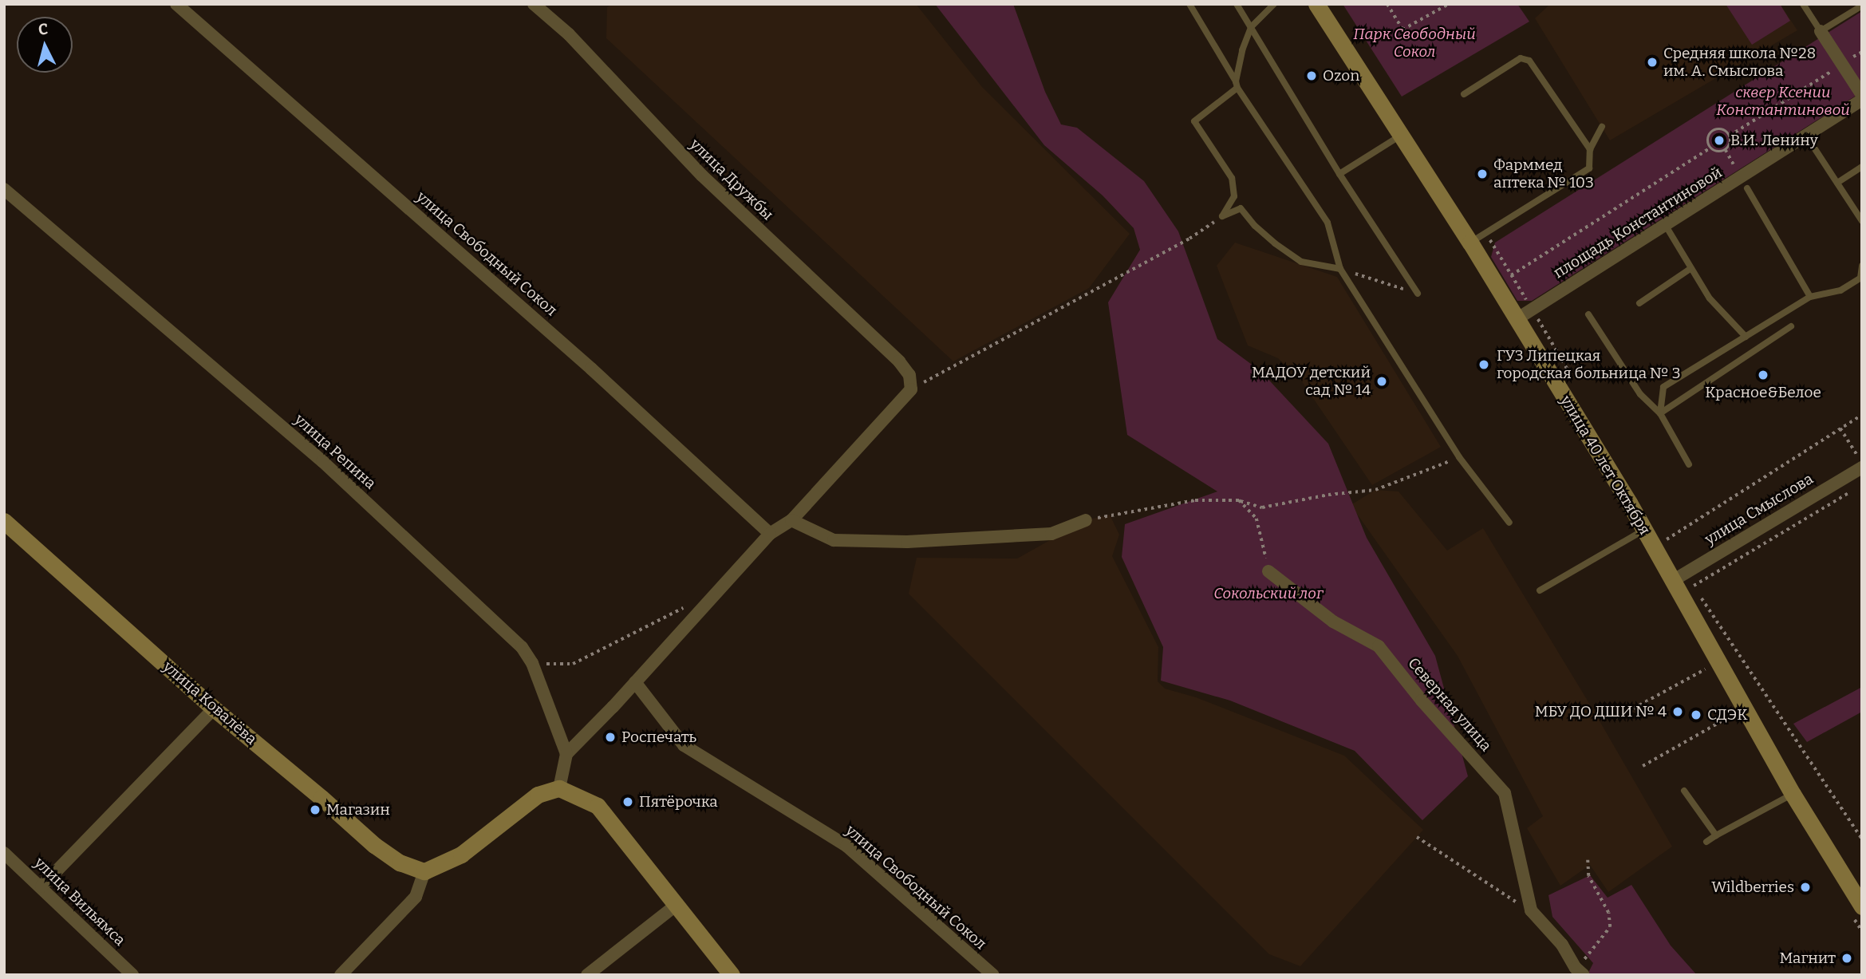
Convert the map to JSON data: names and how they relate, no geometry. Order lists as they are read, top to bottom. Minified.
{"streets":{"street":["улица Дружбы","площадь Константиновой","улица Свободный Сокол","улица Репина","улица 40 лет Октября","улица Смыслова","улица Ковалёва","Северная улица","улица Вильямса"]},"crossings":[["площадь Константиновой","улица 40 лет Октября"],["улица 40 лет Октября","улица Смыслова"]],"parks":["Парк Свободный Сокол","сквер Ксении Константиновой","Сокольский лог"],"places":["Средняя школа №28 им. А. Смыслова","Ozon","В.И. Ленину","Фарммед аптека № 103","ГУЗ Липецкая городская больница № 3","Красное&Белое","МАДОУ детский сад № 14","МБУ ДО ДШИ № 4","СДЭК","Роспечать","Пятёрочка","Магазин","Wildberries","Магнит"],"north":"top"}
